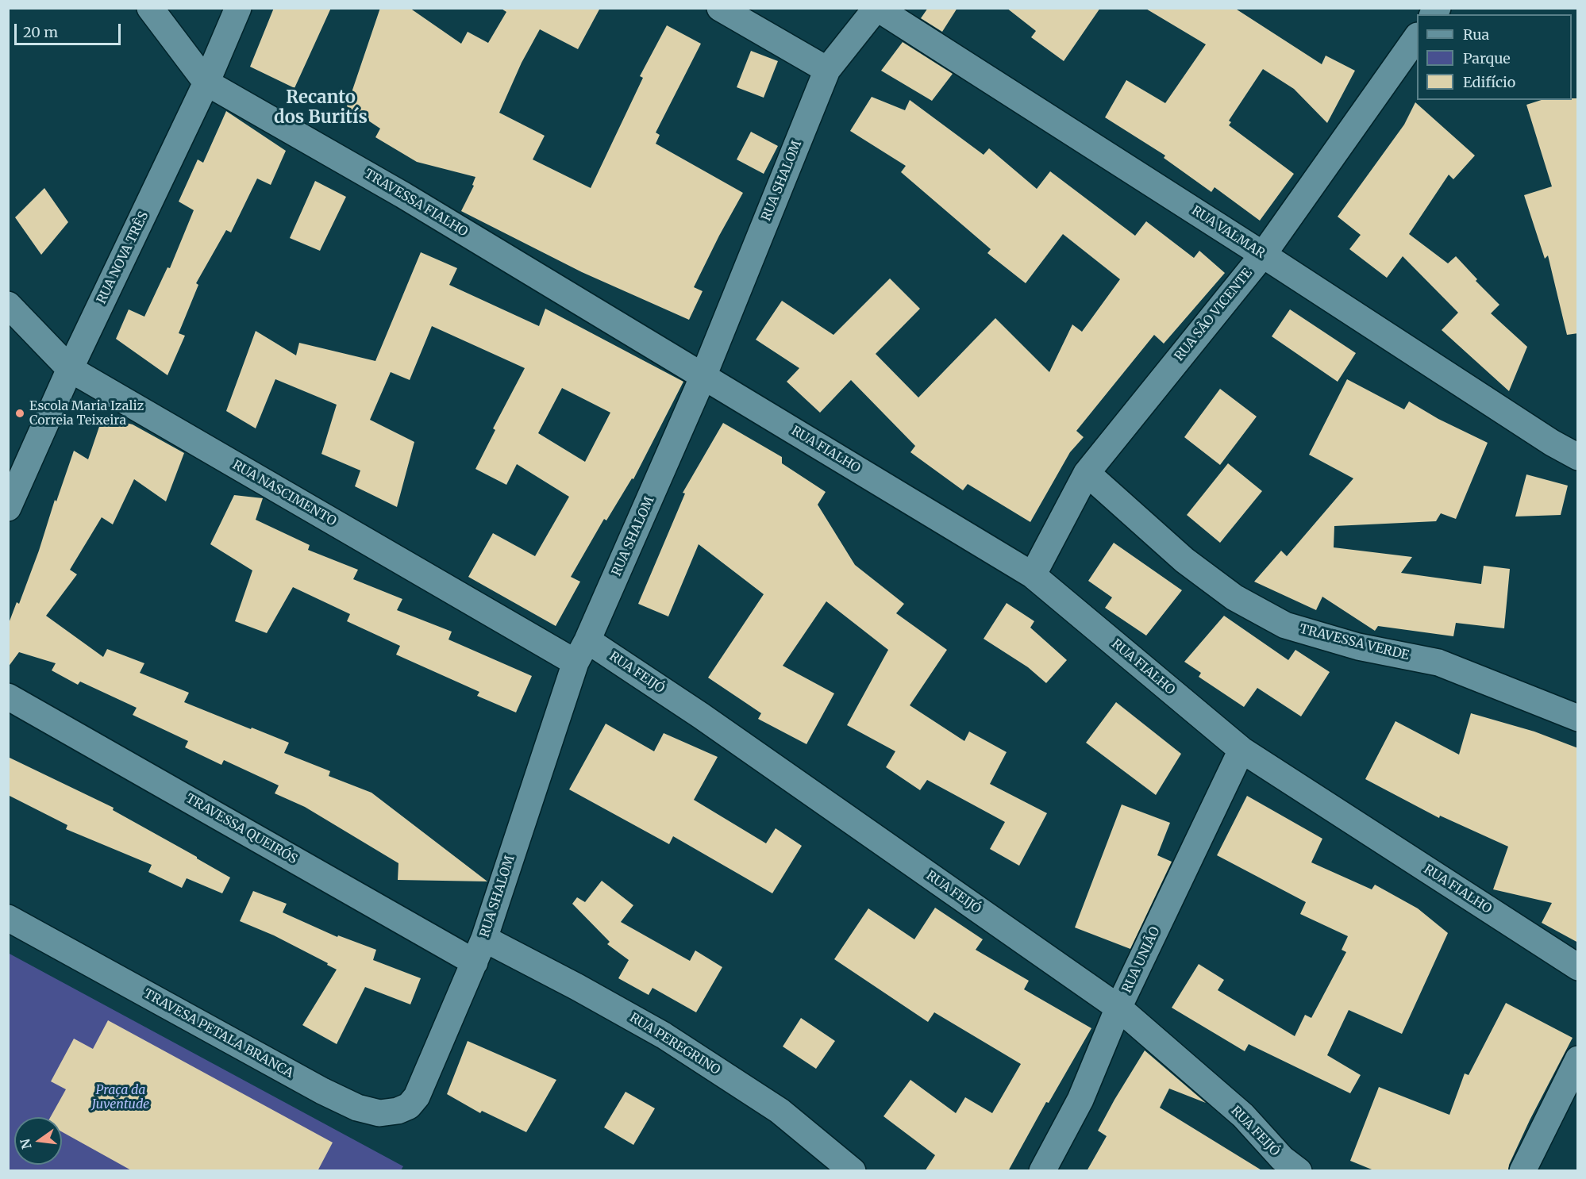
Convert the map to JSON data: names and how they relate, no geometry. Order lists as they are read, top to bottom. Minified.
{"streets":{"street":["RUA SHALOM","TRAVESSA FIALHO","RUA VALMAR","RUA NOVA TRÊS","RUA SÃO VICENTE","RUA FIALHO","RUA NASCIMENTO","TRAVESSA VERDE","RUA FEIJÓ","TRAVESSA QUEIRÓS","RUA UNIÃO","TRAVESA PETALA BRANCA","RUA PEREGRINO"]},"crossings":[["RUA SHALOM","TRAVESSA FIALHO"],["RUA SHALOM","RUA VALMAR"],["RUA SHALOM","RUA FIALHO"],["RUA SHALOM","RUA NASCIMENTO"],["RUA SHALOM","RUA FEIJÓ"],["RUA SHALOM","TRAVESSA QUEIRÓS"],["RUA SHALOM","TRAVESA PETALA BRANCA"],["RUA SHALOM","RUA PEREGRINO"],["TRAVESSA FIALHO","RUA NOVA TRÊS"],["TRAVESSA FIALHO","RUA FIALHO"],["RUA VALMAR","RUA SÃO VICENTE"],["RUA NOVA TRÊS","RUA NASCIMENTO"],["RUA SÃO VICENTE","RUA FIALHO"],["RUA SÃO VICENTE","TRAVESSA VERDE"],["RUA FIALHO","RUA UNIÃO"],["RUA FEIJÓ","RUA UNIÃO"]],"districts":["Recanto dos Buritís"],"parks":["Praça da Juventude"],"places":["Escola Maria Izaliz Correia Teixeira"],"legend":["Rua","Parque","Edifício"],"scale_bar":"20 m","north":"left"}
